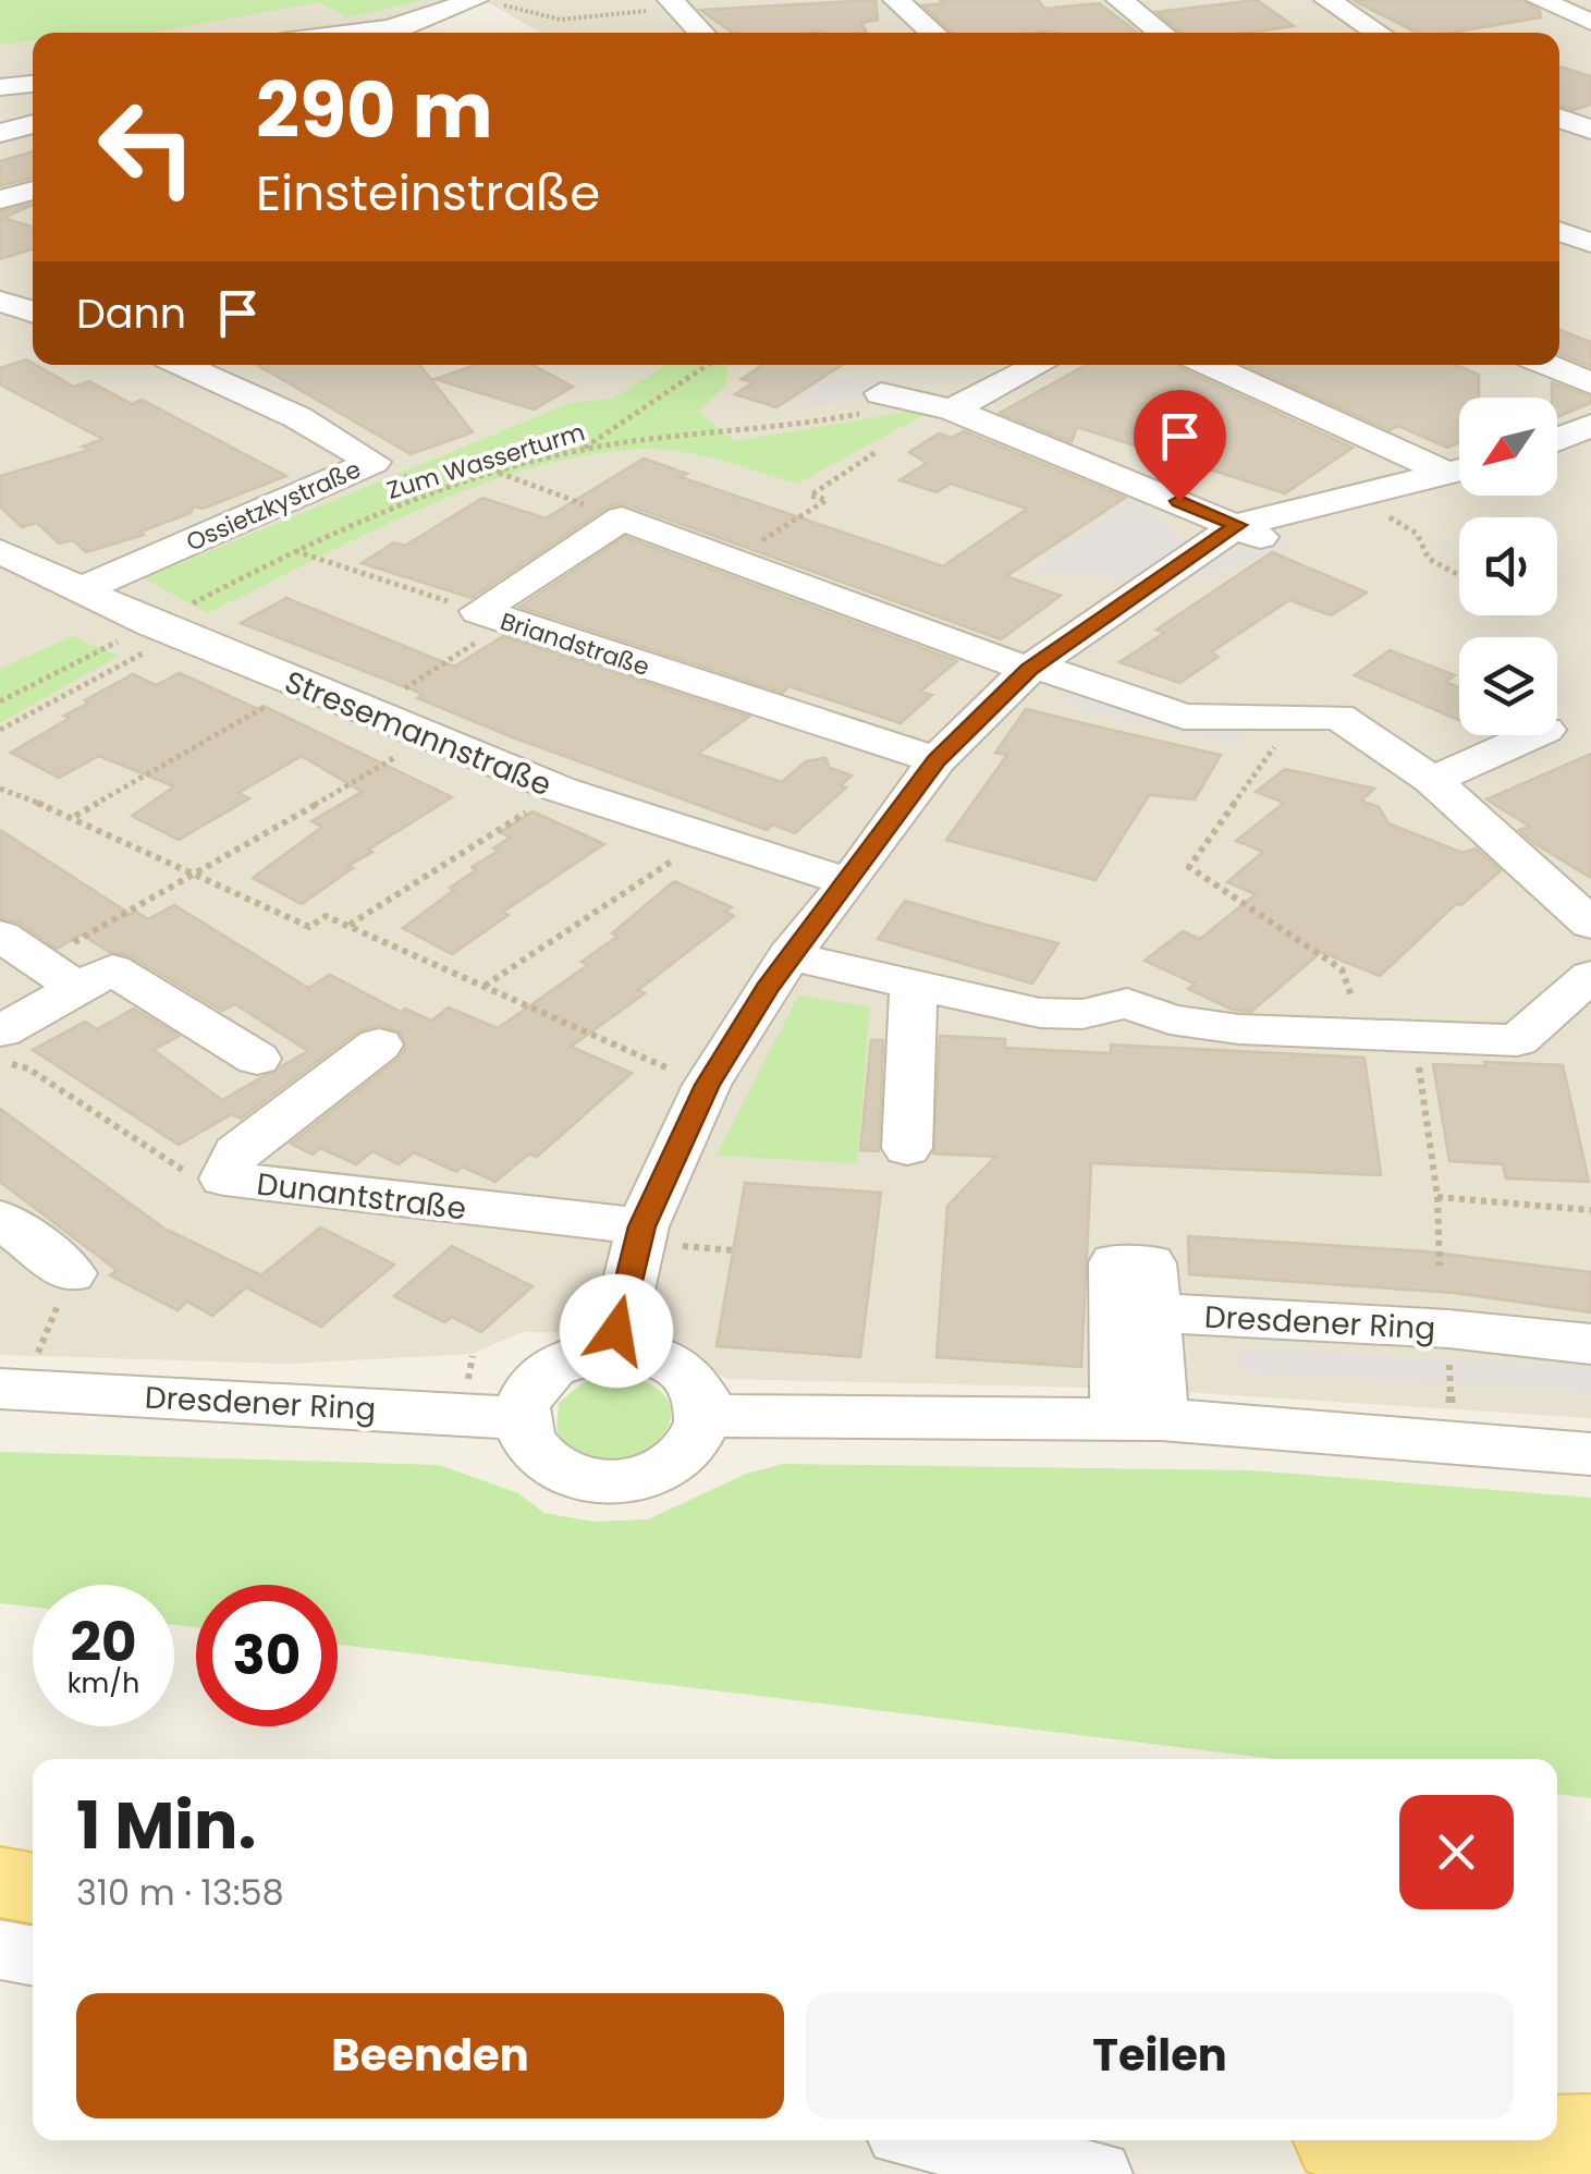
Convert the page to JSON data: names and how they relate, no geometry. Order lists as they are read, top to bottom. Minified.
{"streets":{"street":["Ossietzkystraße","Briandstraße","Stresemannstraße","Dunantstraße","Dresdener Ring"],"path":["Zum Wasserturm"]},"crossings":[["Zum Wasserturm","Stresemannstraße"],["Ossietzkystraße","Stresemannstraße"]],"north":"bottom left","page":{"turn":["290 m","Einsteinstraße"],"then":"Dann","speed":"20 km/h","limit":"30","heading":["1 Min.","310 m · 13:58"],"buttons":["Beenden","Teilen"]}}
